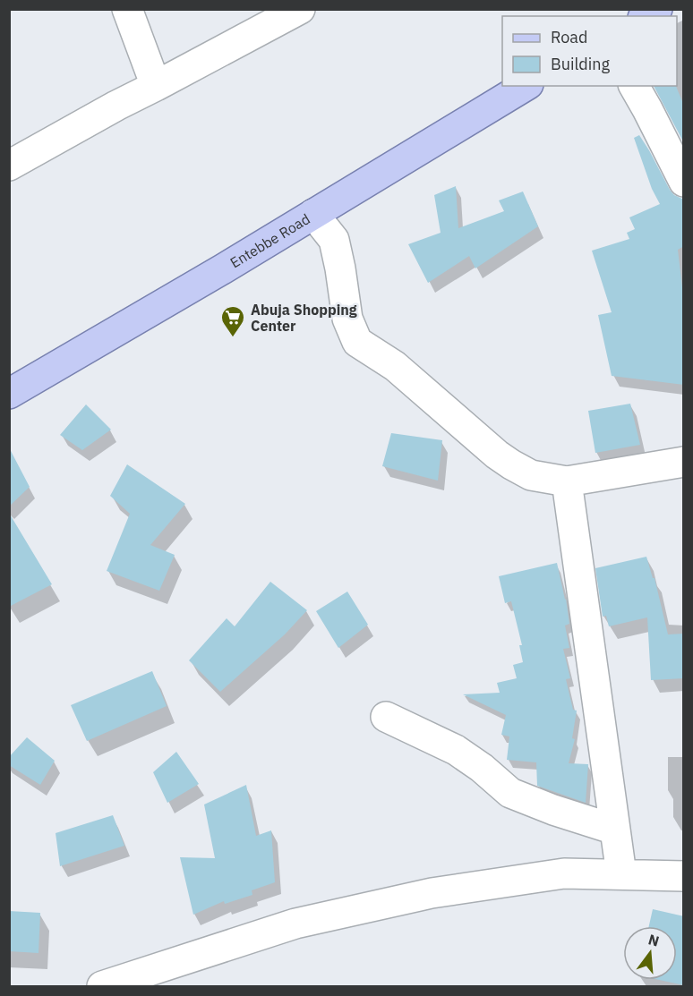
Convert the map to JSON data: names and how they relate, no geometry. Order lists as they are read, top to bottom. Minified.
{"streets":{"main road":["Entebbe Road"]},"places":{"supermarket":["Abuja Shopping Center"]},"legend":["Road","Building"],"north":"top"}
